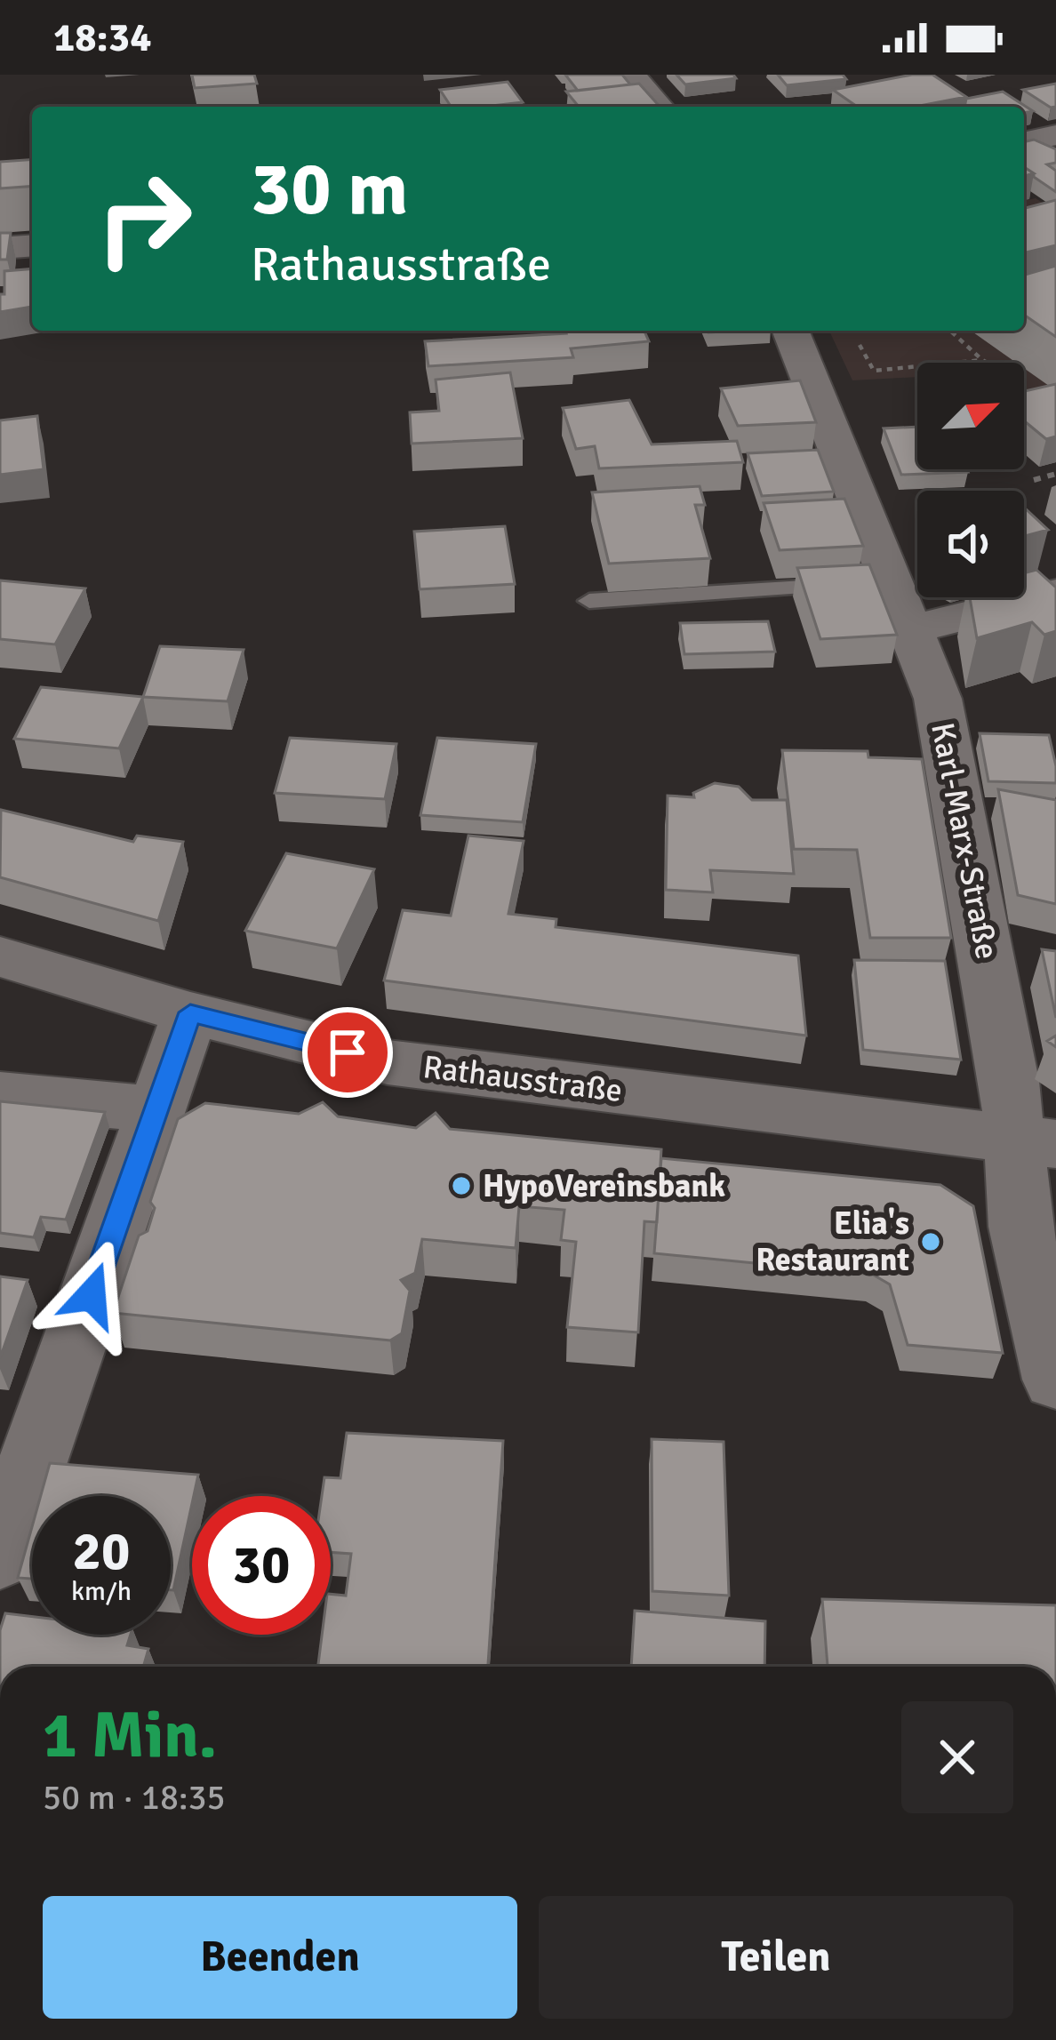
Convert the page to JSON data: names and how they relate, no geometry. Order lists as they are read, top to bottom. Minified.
{"streets":{"street":["Karl-Marx-Straße","Rathausstraße"]},"crossings":[["Karl-Marx-Straße","Rathausstraße"]],"places":["HypoVereinsbank","Elia's Restaurant"],"north":"top right","page":{"status":"18:34","turn":["30 m","Rathausstraße"],"speed":"20 km/h","limit":"30","heading":["1 Min.","50 m · 18:35"],"buttons":["Beenden","Teilen"]}}
